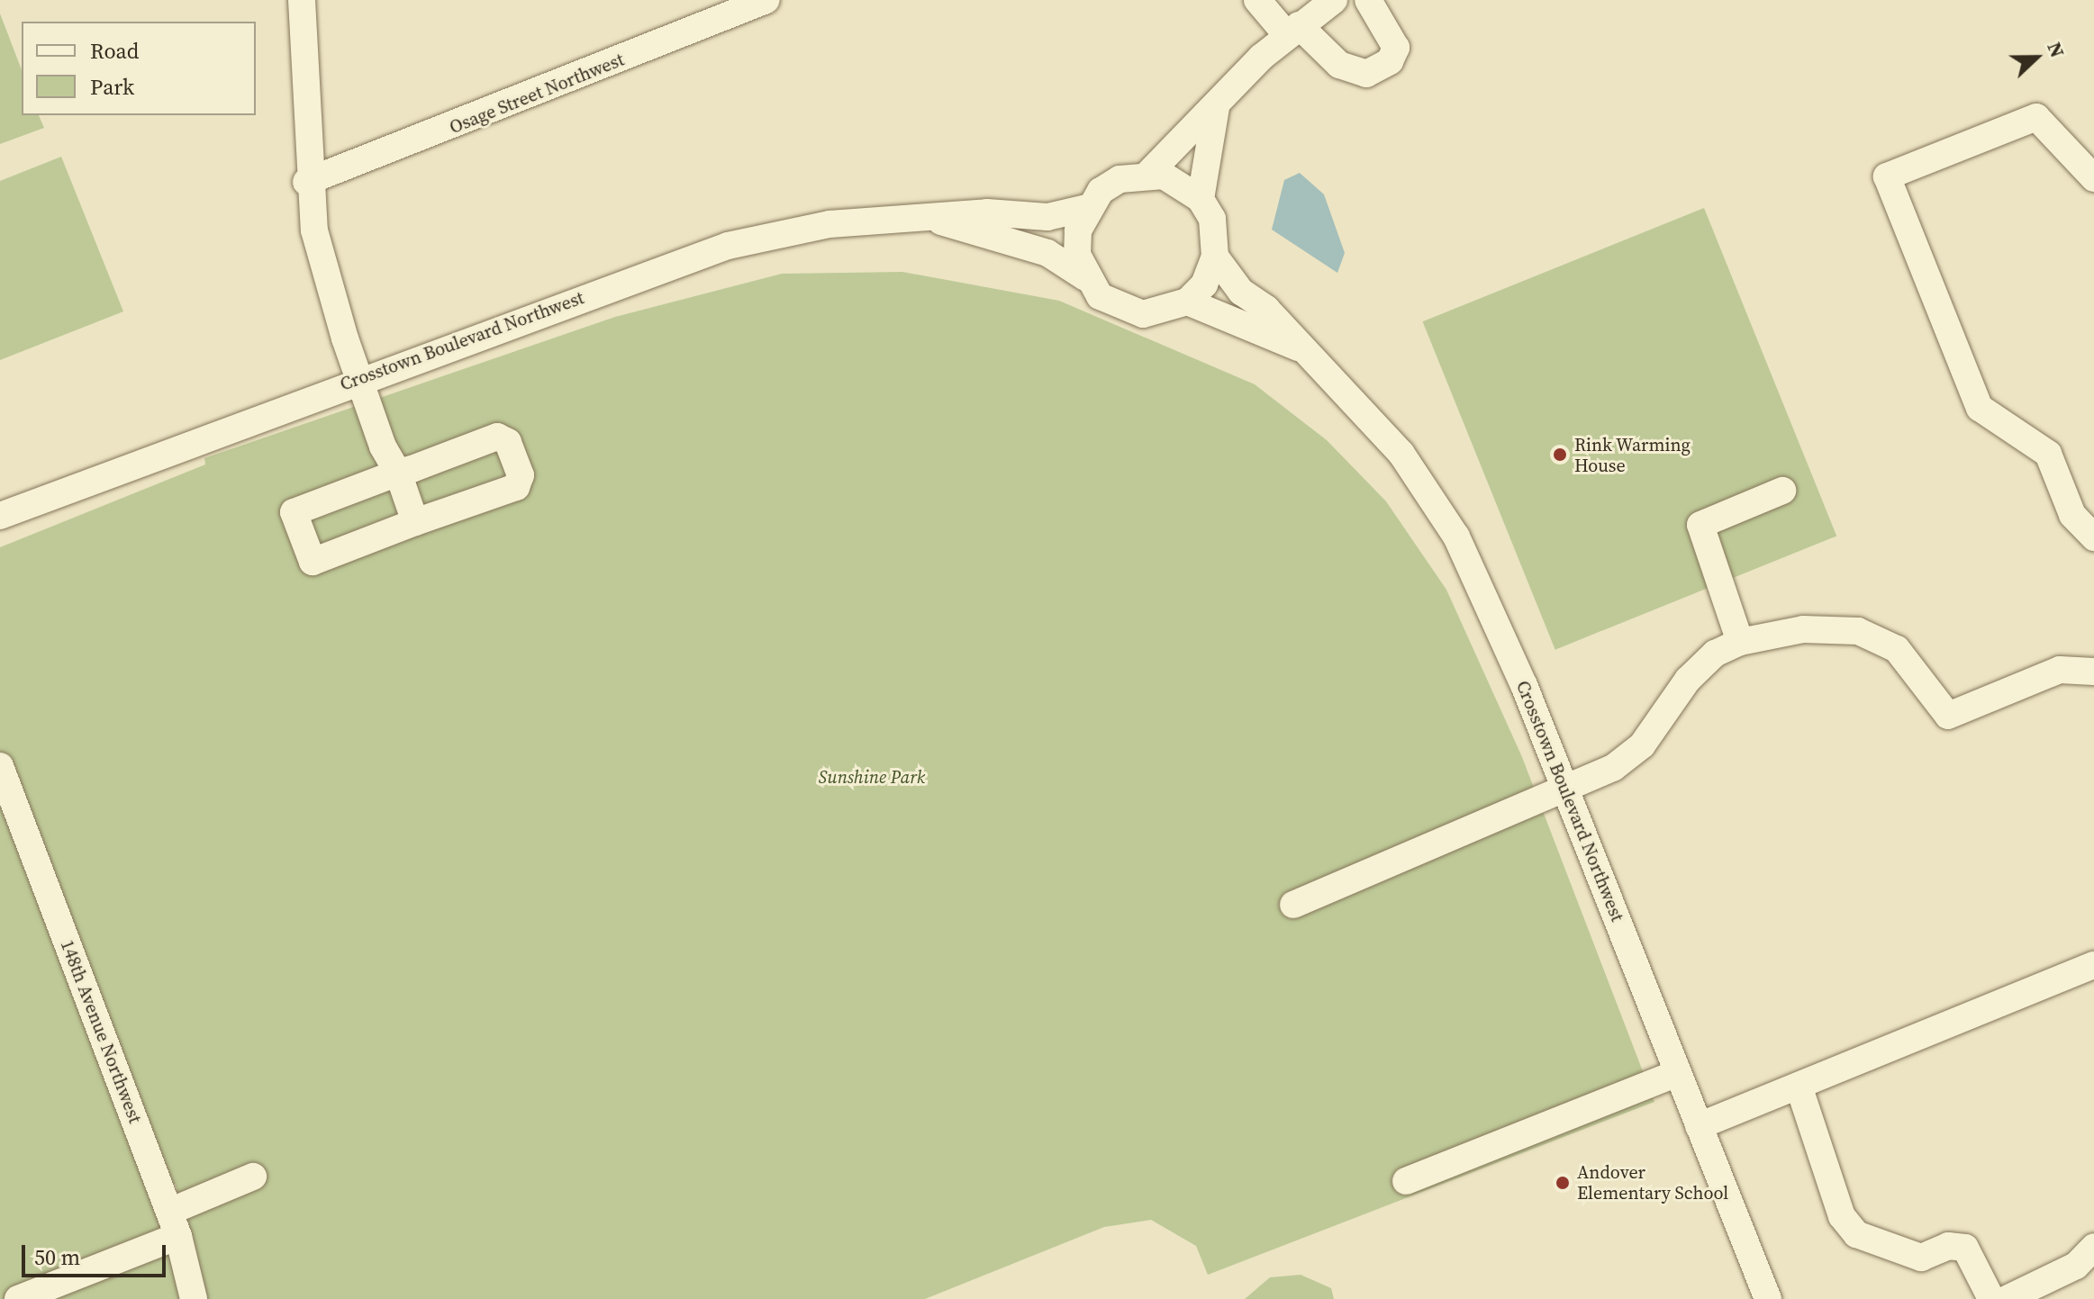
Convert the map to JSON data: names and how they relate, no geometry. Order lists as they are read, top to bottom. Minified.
{"streets":{"street":["Osage Street Northwest","Crosstown Boulevard Northwest","148th Avenue Northwest"]},"parks":["Sunshine Park"],"places":["Rink Warming House","Andover Elementary School"],"legend":["Road","Park"],"scale_bar":"50 m","north":"right"}
